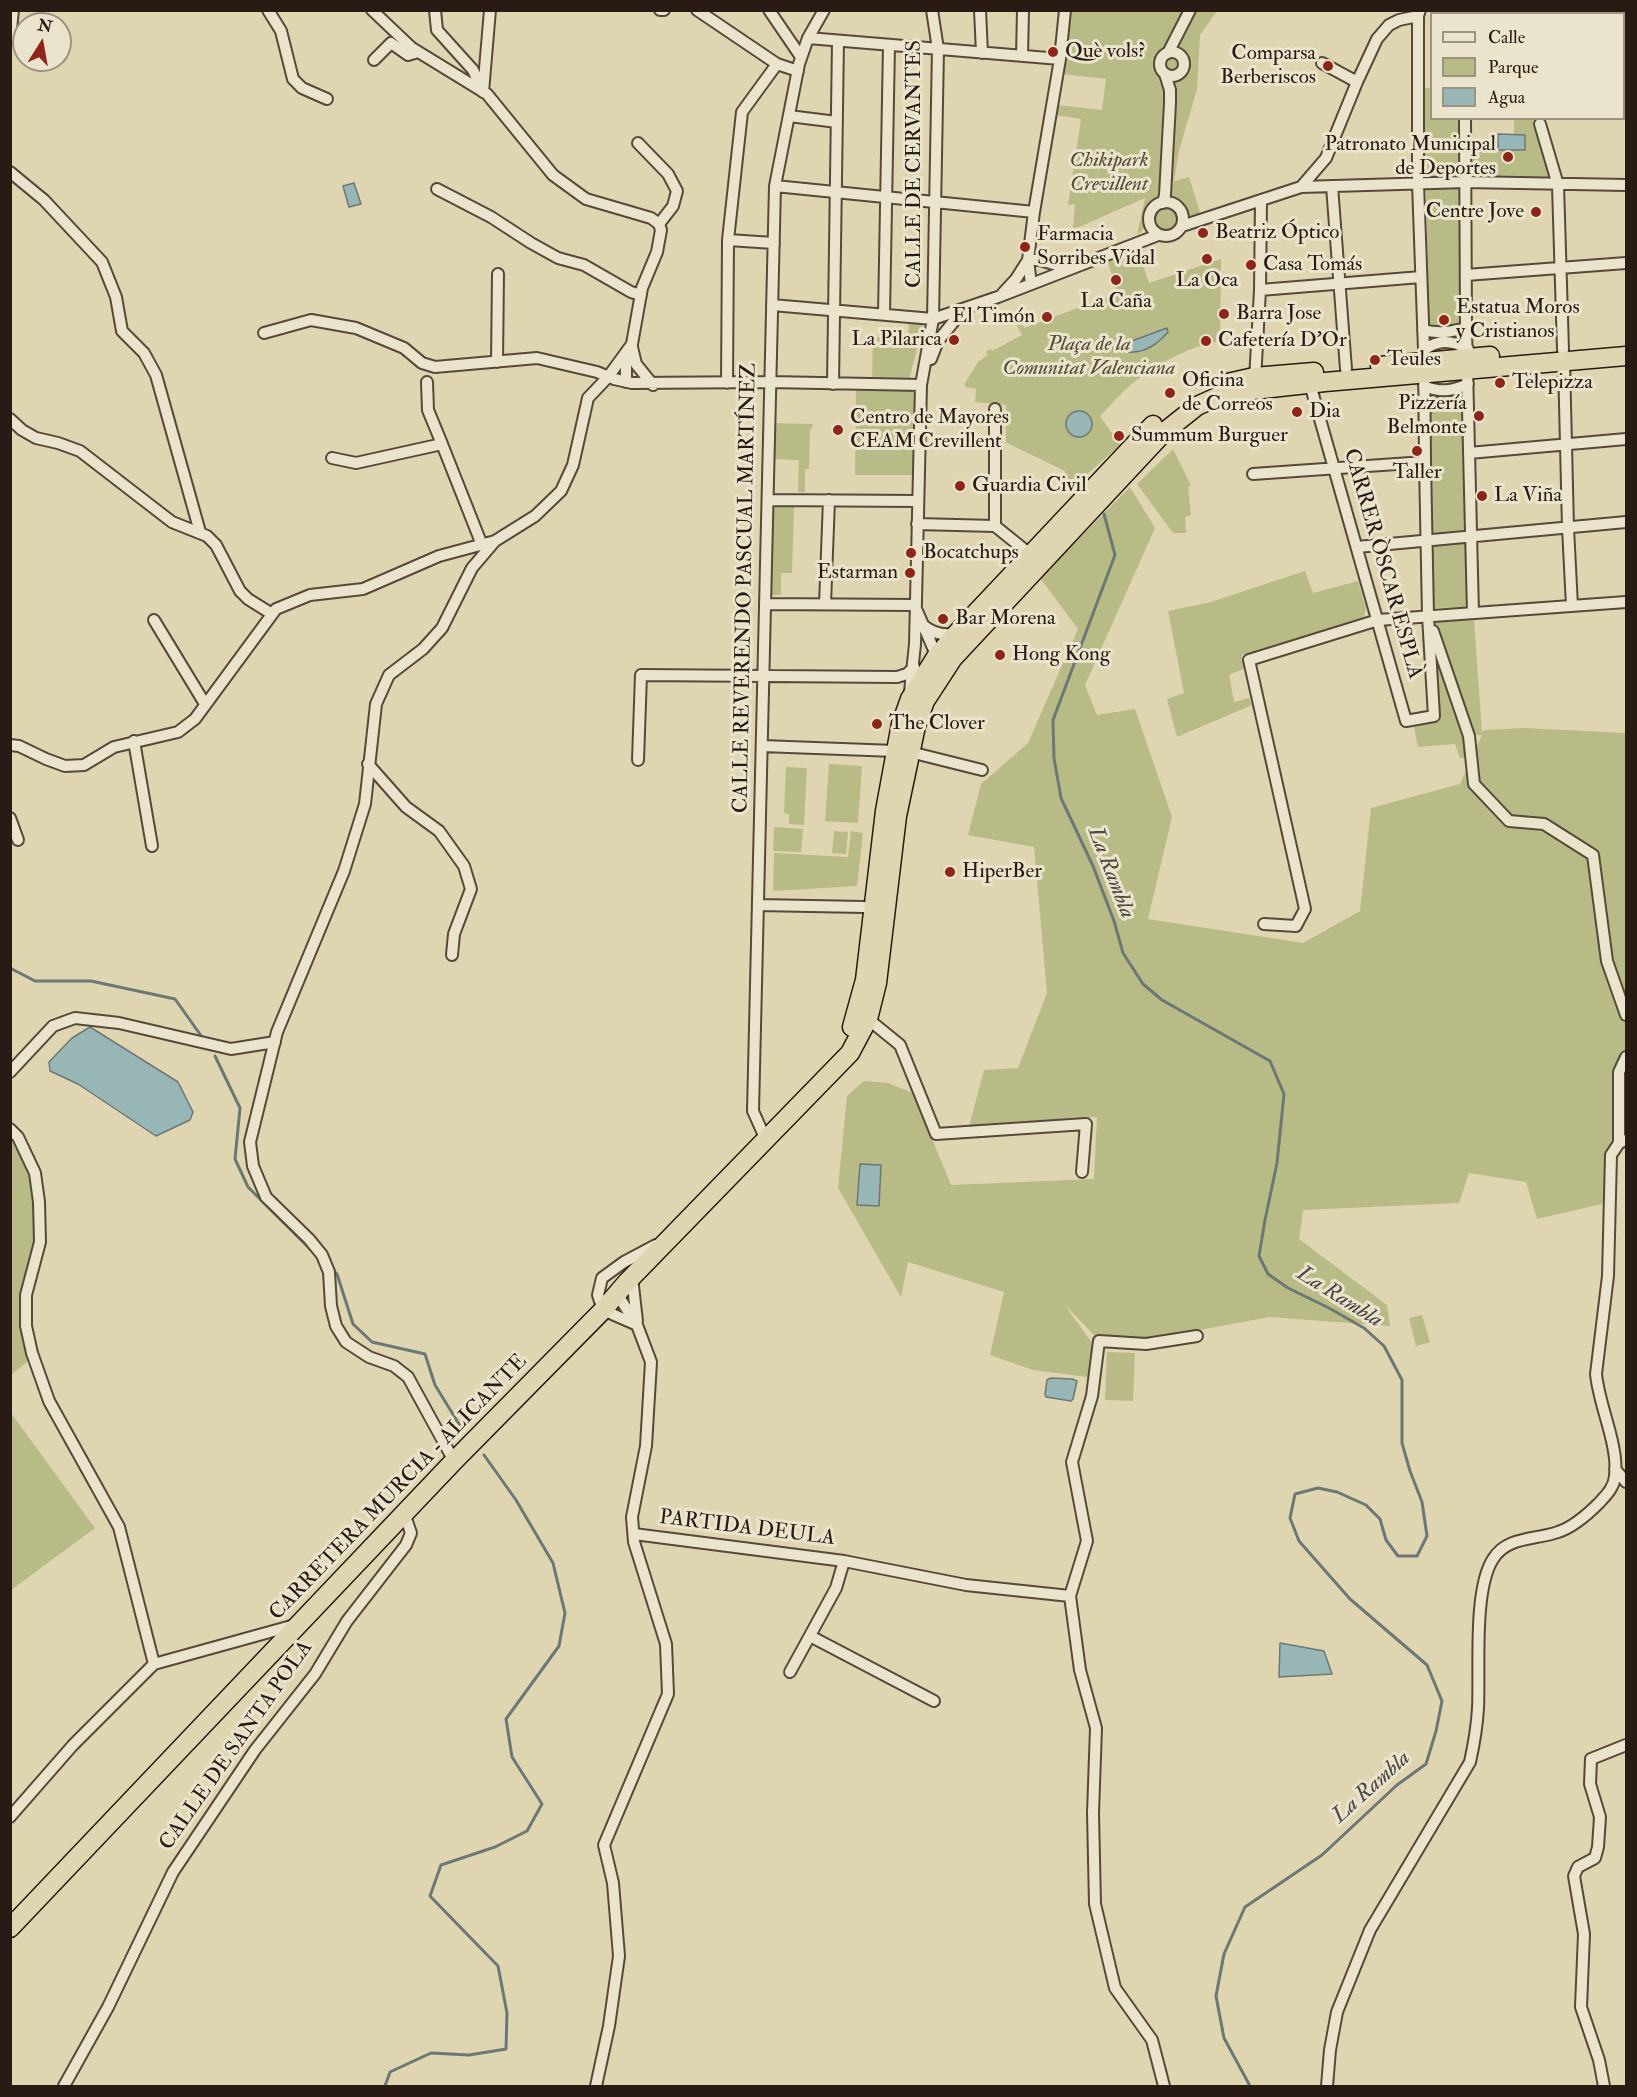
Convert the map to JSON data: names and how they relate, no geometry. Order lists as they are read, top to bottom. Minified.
{"streets":{"highway":["CARRETERA MURCIA - ALICANTE"],"street":["CALLE DE CERVANTES","CARRER ÒSCAR ESPLÀ","CALLE REVERENDO PASCUAL MARTÍNEZ","PARTIDA DEULA","CALLE DE SANTA POLA"]},"crossings":[["CALLE REVERENDO PASCUAL MARTÍNEZ","CARRETERA MURCIA - ALICANTE"],["CARRETERA MURCIA - ALICANTE","PARTIDA DEULA"],["CARRETERA MURCIA - ALICANTE","CALLE DE SANTA POLA"]],"water":["La Rambla"],"parks":["Chikipark Crevillent","Plaça de la Comunitat Valenciana"],"places":["Què vols?","Comparsa Berberiscos","Patronato Municipal de Deportes","Centre Jove","Beatriz Óptico","Farmacia Sorribes Vidal","La Oca","Casa Tomás","La Caña","Barra Jose","El Timón","Estatua Moros y Cristianos","La Pilarica","Cafetería D'Or","Teules","Telepizza","Oficina de Correos","Dia","Pizzería Belmonte","Centro de Mayores CEAM Crevillent","Summum Burguer","Taller","Guardia Civil","La Viña","Bocatchups","Estarman","Bar Morena","Hong Kong","The Clover","HiperBer"],"legend":["Calle","Parque","Agua"],"north":"top"}
